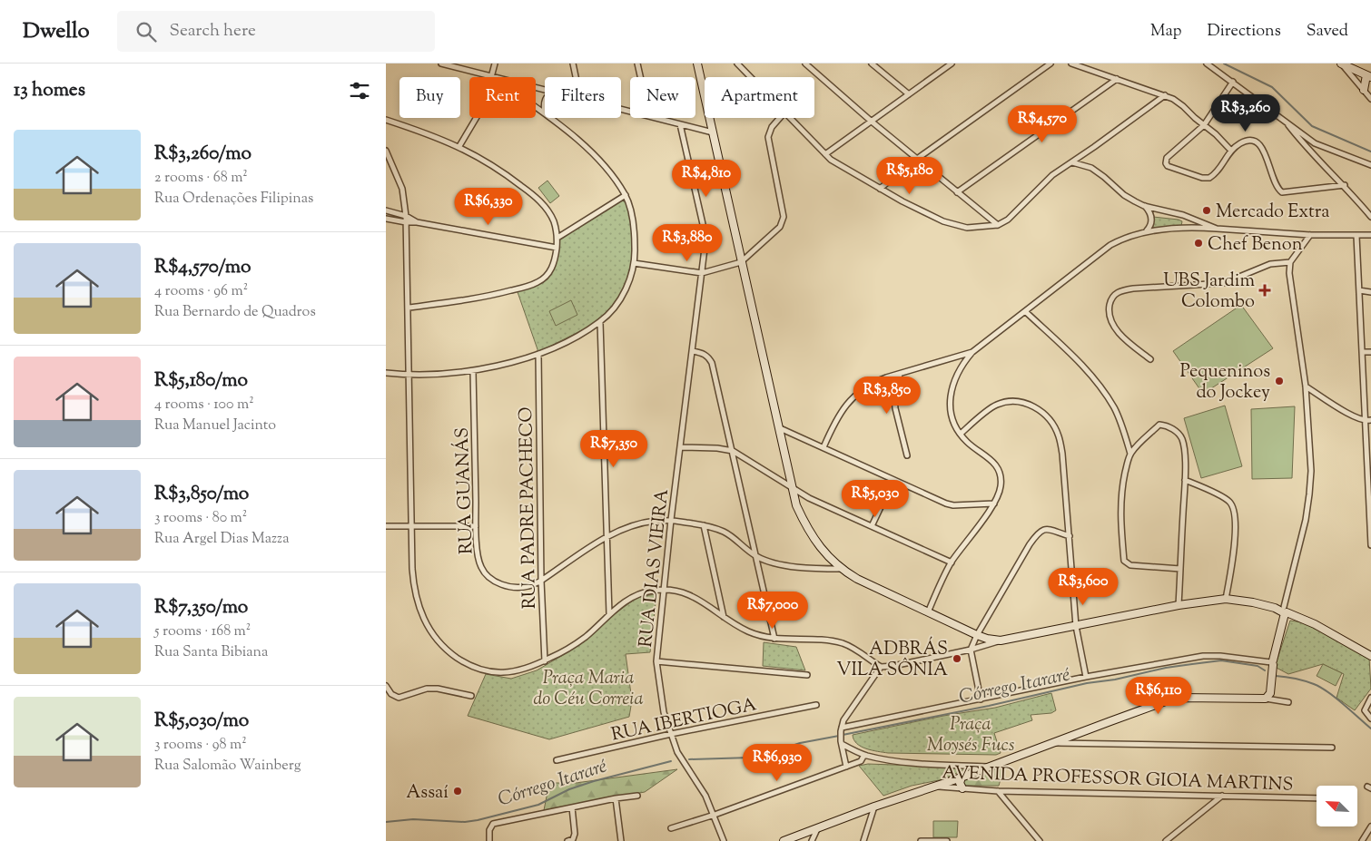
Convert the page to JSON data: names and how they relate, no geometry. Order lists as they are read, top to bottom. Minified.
{"streets":{"street":["RUA GUANÁS","RUA PADRE PACHECO","RUA DIAS VIEIRA","RUA IBERTIOGA","AVENIDA PROFESSOR GIOIA MARTINS"]},"crossings":[["RUA GUANÁS","RUA PADRE PACHECO"],["RUA GUANÁS","RUA DIAS VIEIRA"],["RUA DIAS VIEIRA","RUA IBERTIOGA"]],"water":["Córrego Itararé"],"parks":["Praça Maria do Céu Correia","Praça Moysés Fucs"],"places":{"other":["Mercado Extra","Chef Benon","Pequeninos do Jockey","ADBRÁS VILA SÔNIA","Assaí"],"health":["UBS Jardim Colombo"]},"north":"top left","page":{"header":"Dwello","search":"Search here","nav":["Map","Directions","Saved"],"heading":"13 homes","chip":["Buy","Rent","Filters","New","Apartment"],"price":["R$3,260","R$4,570","R$5,180","R$4,810","R$6,330","R$3,880","R$3,850","R$7,350","R$5,030","R$3,600","R$7,000","R$6,110","R$6,930"],"list":[{"name":"R$3,260/mo","note":"2 rooms · 68 m² · Rua Ordenações Filipinas"},{"name":"R$4,570/mo","note":"4 rooms · 96 m² · Rua Bernardo de Quadros"},{"name":"R$5,180/mo","note":"4 rooms · 100 m² · Rua Manuel Jacinto"},{"name":"R$3,850/mo","note":"3 rooms · 80 m² · Rua Argel Dias Mazza"},{"name":"R$7,350/mo","note":"5 rooms · 168 m² · Rua Santa Bibiana"},{"name":"R$5,030/mo","note":"3 rooms · 98 m² · Rua Salomão Wainberg"}]}}
